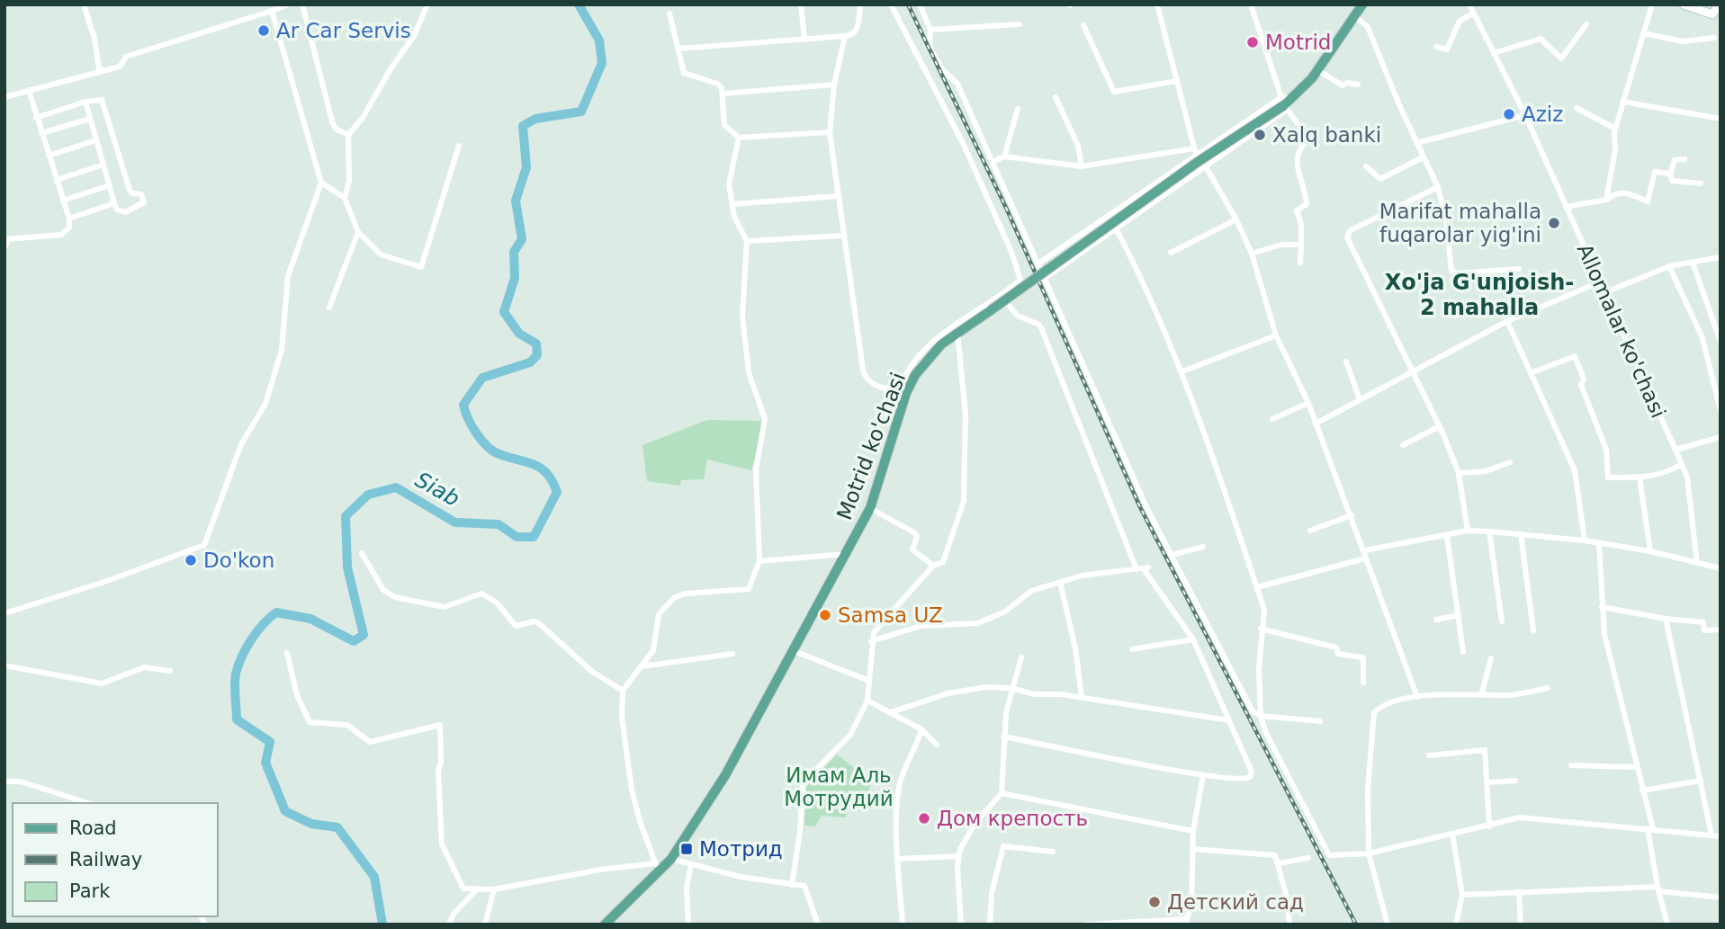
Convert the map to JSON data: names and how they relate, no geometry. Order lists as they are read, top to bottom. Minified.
{"streets":{"main road":["Motrid ko'chasi"],"street":["Allomalar ko'chasi"]},"districts":["Xo'ja G'unjoish- 2 mahalla"],"water":["Siab"],"parks":["Имам Аль Мотрудий"],"places":{"other":["Ar Car Servis","Motrid","Aziz","Xalq banki","Marifat mahalla fuqarolar yig'ini","Do'kon","Samsa UZ","Дом крепость","Детский сад"],"transit":["Мотрид"]},"legend":["Road","Railway","Park"]}
